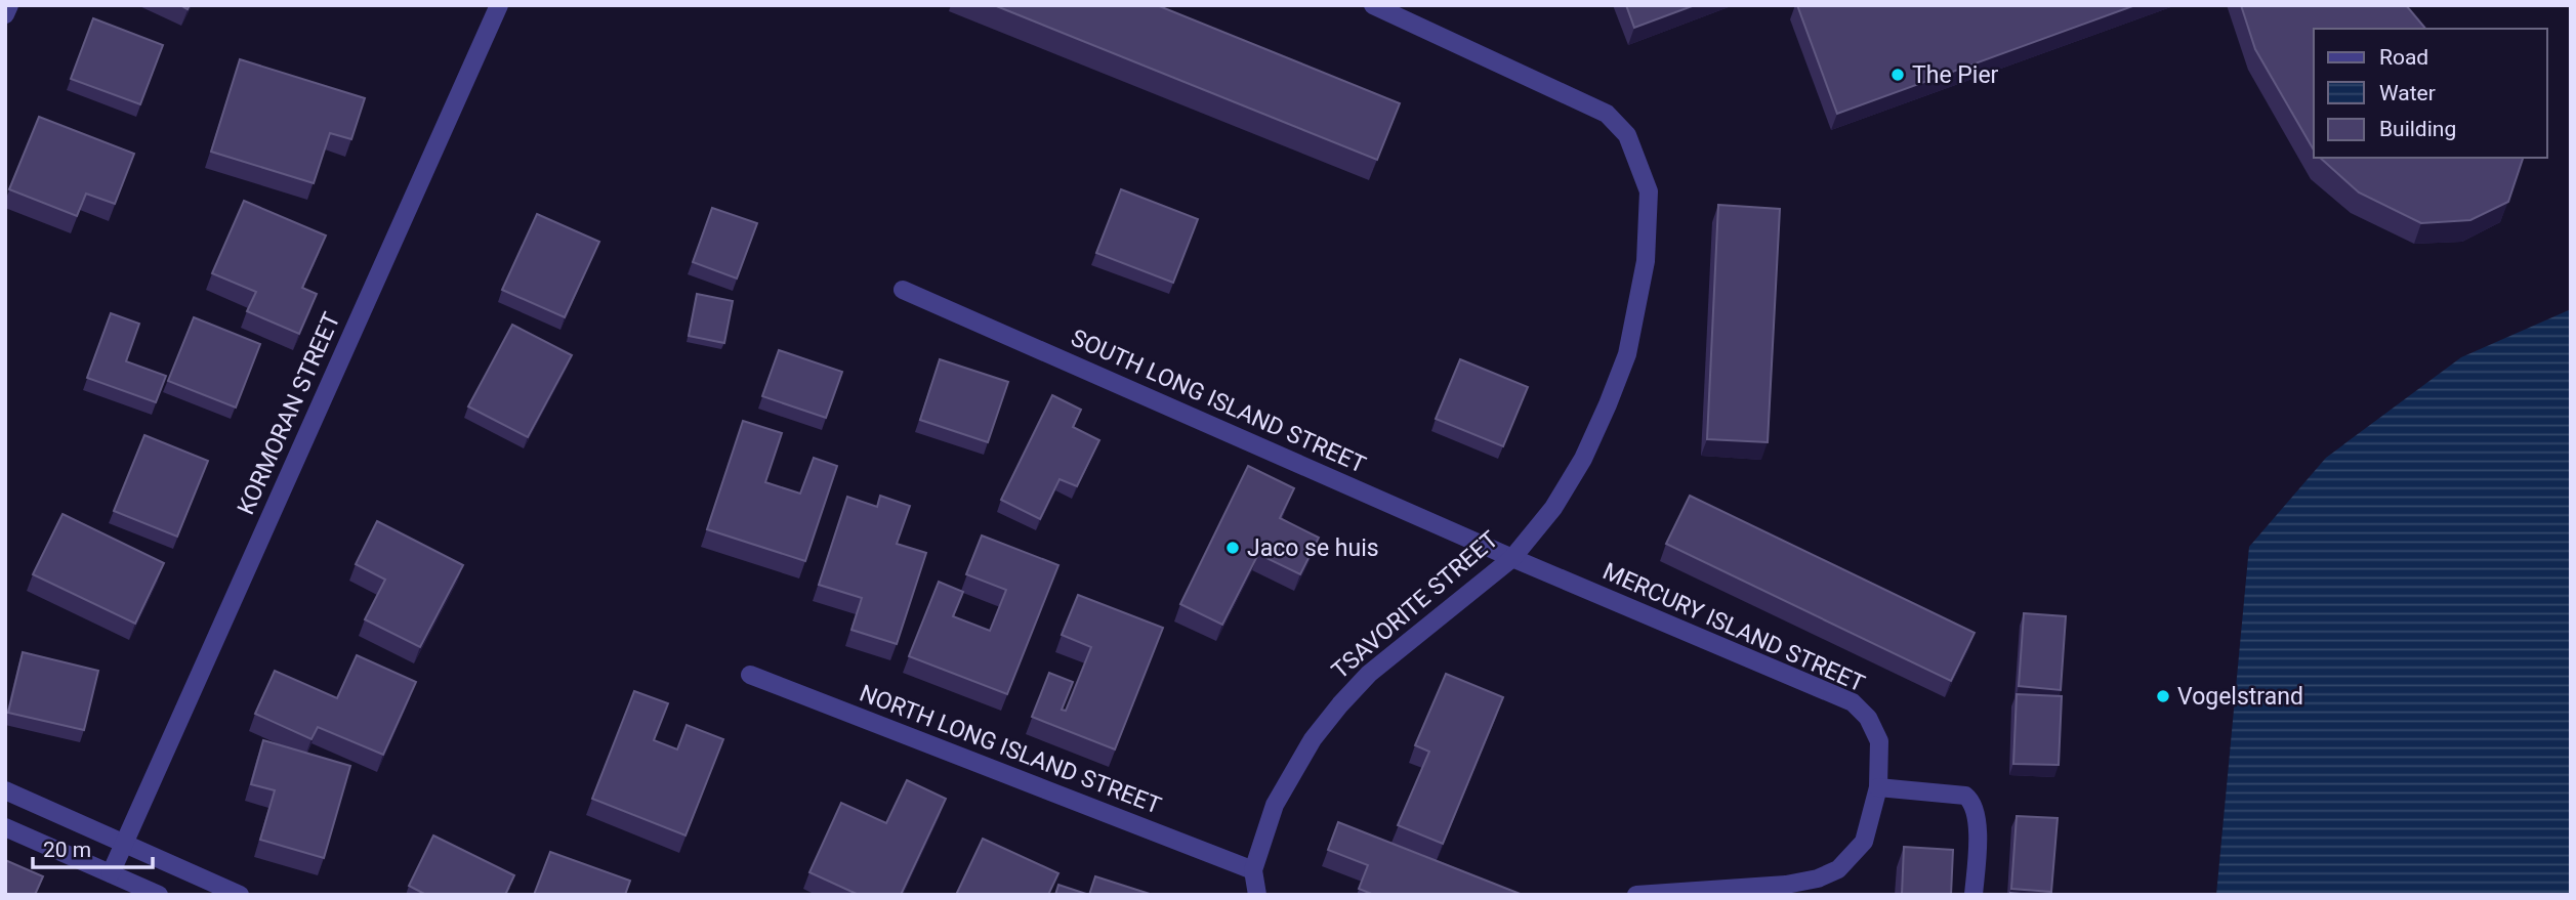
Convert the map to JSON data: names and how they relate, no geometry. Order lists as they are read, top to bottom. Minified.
{"streets":{"street":["SOUTH LONG ISLAND STREET","KORMORAN STREET","TSAVORITE STREET","MERCURY ISLAND STREET","NORTH LONG ISLAND STREET"]},"crossings":[["SOUTH LONG ISLAND STREET","TSAVORITE STREET"],["SOUTH LONG ISLAND STREET","MERCURY ISLAND STREET"],["TSAVORITE STREET","MERCURY ISLAND STREET"],["TSAVORITE STREET","NORTH LONG ISLAND STREET"]],"places":["The Pier","Jaco se huis","Vogelstrand"],"legend":["Road","Water","Building"],"scale_bar":"20 m"}
